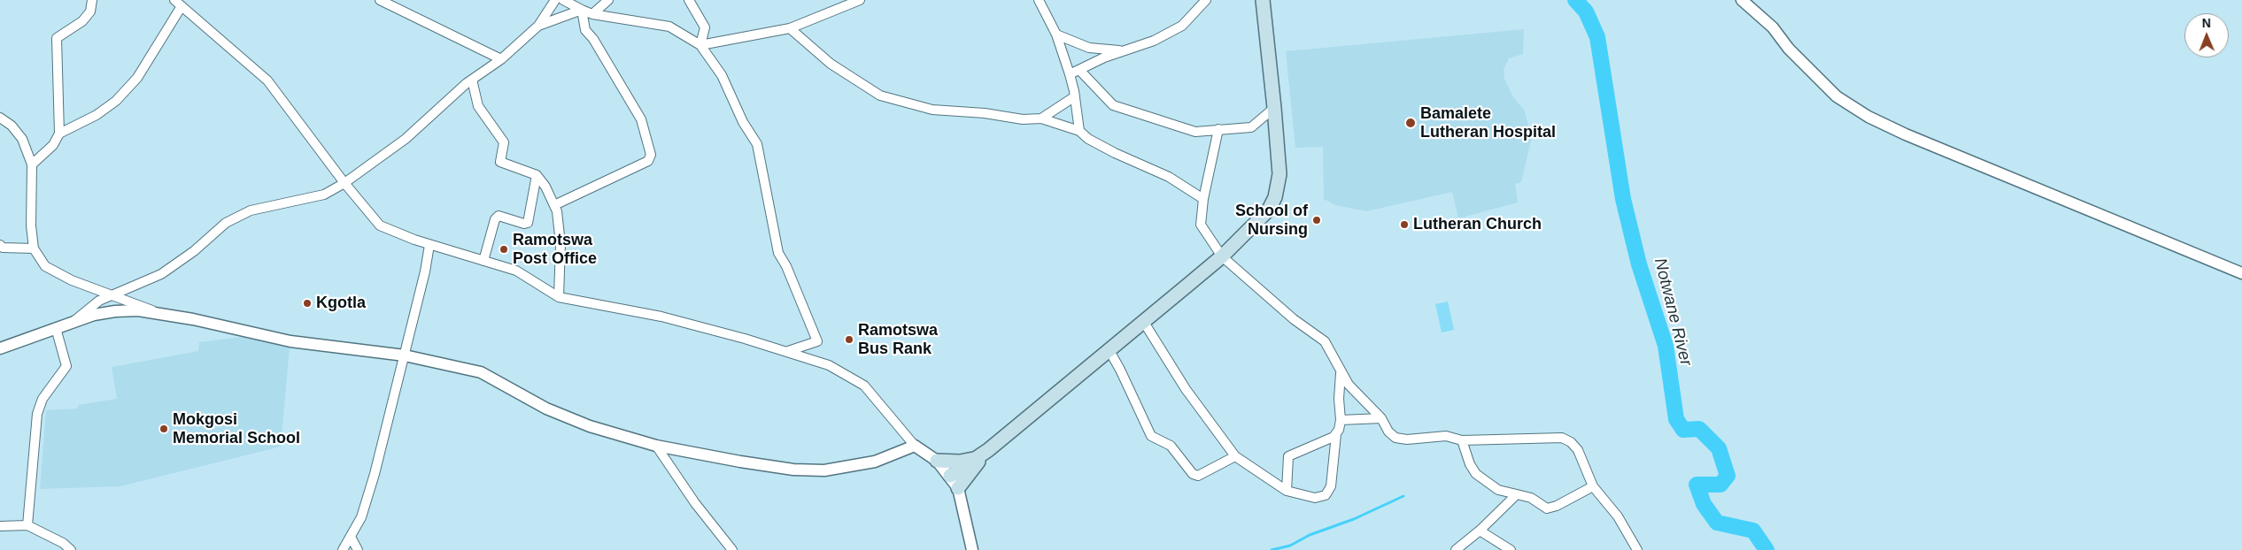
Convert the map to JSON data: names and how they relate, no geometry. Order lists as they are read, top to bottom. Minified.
{"water":["Notwane River"],"places":["Bamalete Lutheran Hospital","School of Nursing","Lutheran Church","Ramotswa Post Office","Kgotla","Ramotswa Bus Rank","Mokgosi Memorial School"],"north":"top"}
